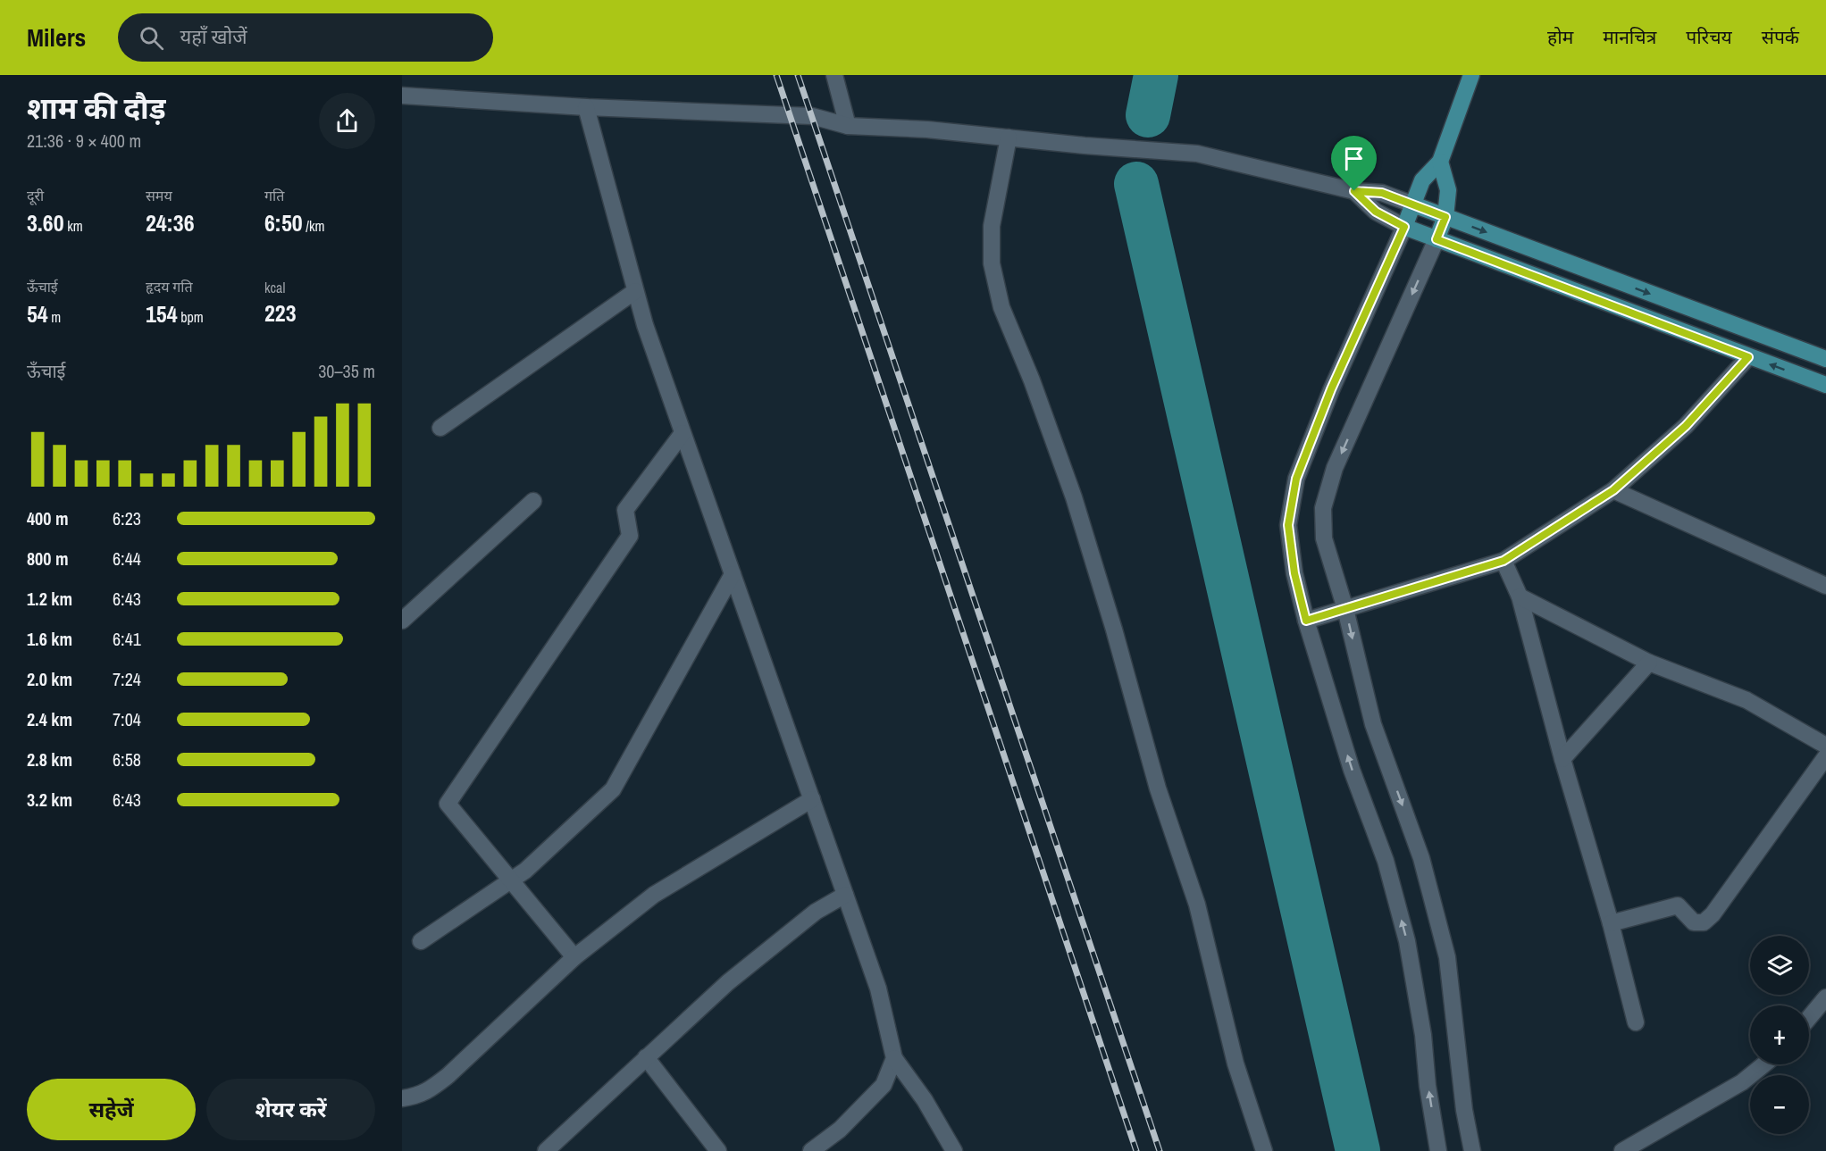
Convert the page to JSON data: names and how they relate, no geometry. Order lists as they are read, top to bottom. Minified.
{"page":{"header":"Milers","search":"यहाँ खोजें","nav":["होम","मानचित्र","परिचय","संपर्क"],"heading":["शाम की दौड़","21:36 · 9 × 400 m"],"stats":[["दूरी","3.60 km"],["समय","24:36"],["गति","6:50 /km"],["ऊँचाई","54 m"],["हृदय गति","154 bpm"],["kcal","223"]],"chart":["ऊँचाई","30–35 m"],"list":[{"name":"400 m","note":"6:23"},{"name":"800 m","note":"6:44"},{"name":"1.2 km","note":"6:43"},{"name":"1.6 km","note":"6:41"},{"name":"2.0 km","note":"7:24"},{"name":"2.4 km","note":"7:04"},{"name":"2.8 km","note":"6:58"},{"name":"3.2 km","note":"6:43"}],"map_buttons":["+","−"],"buttons":["सहेजें","शेयर करें"]}}
